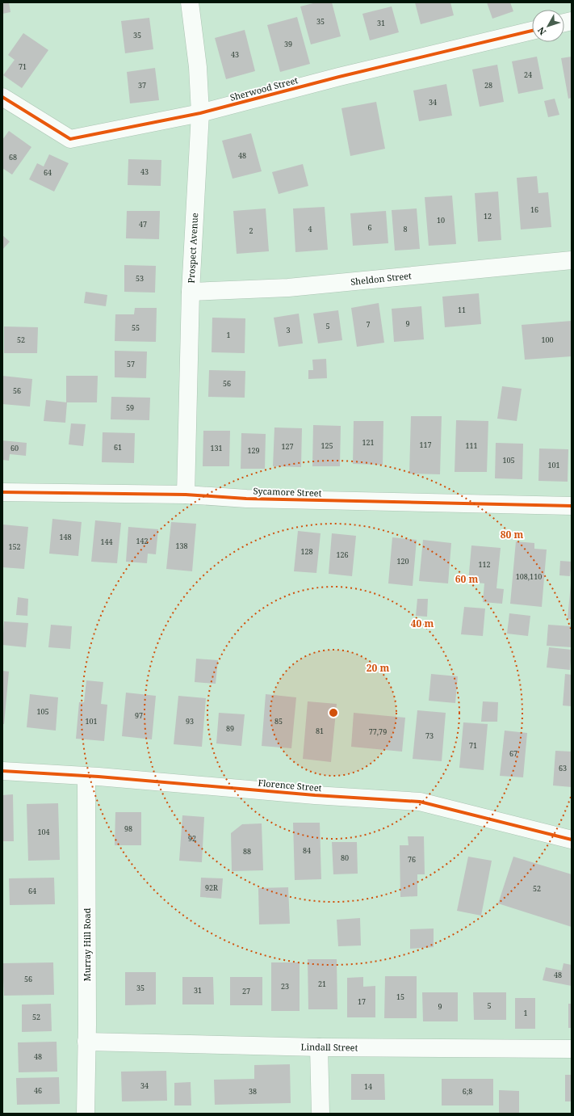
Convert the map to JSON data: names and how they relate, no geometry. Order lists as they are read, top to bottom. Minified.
{"streets":{"street":["Sherwood Street","Prospect Avenue","Sheldon Street","Sycamore Street","Florence Street","Murray Hill Road","Lindall Street"]},"crossings":[["Sherwood Street","Prospect Avenue"],["Prospect Avenue","Sheldon Street"],["Prospect Avenue","Sycamore Street"],["Florence Street","Murray Hill Road"],["Murray Hill Road","Lindall Street"]],"house_numbers":["35","31","35","39","43","71","24","37","28","34","48","68","43","64","16","12","10","47","6","4","8","2","53","11","9","7","5","55","3","1","52","100","57","56","56","59","121","117","125","111","127","61","60","131","129","105","101","148","142","144","138","152","128","126","120","112","108,110","105","97","101","93","85","89","81","77,79","73","71","67","63","98","104","92","84","88","80","76","92R","52","64","48","56","21","23","35","31","27","15","17","5","9","1","52","48","34","14","46","38","6;8"],"north":"bottom left","rings":["80 m","60 m","40 m","20 m"]}
